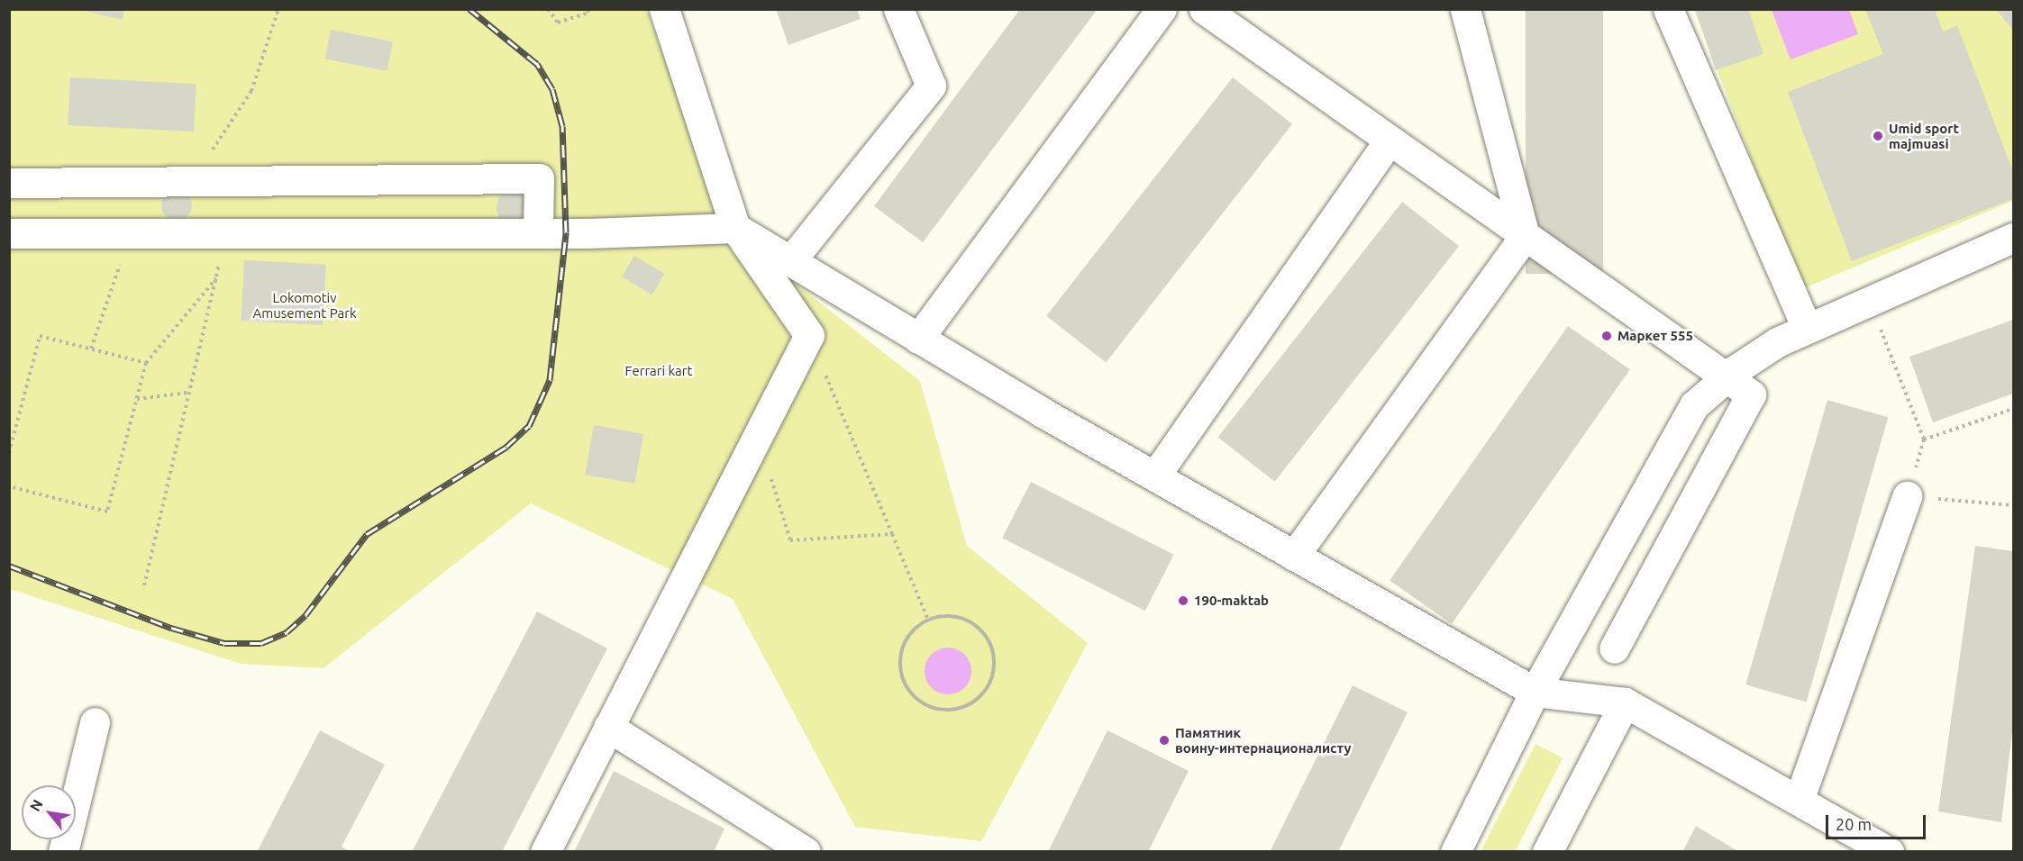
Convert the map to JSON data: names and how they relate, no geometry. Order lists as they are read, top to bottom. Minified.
{"parks":["Lokomotiv Amusement Park","Ferrari kart"],"places":["Umid sport majmuasi","Маркет 555","190-maktab","Памятник воину-интернационалисту"],"scale_bar":"20 m","north":"top left"}
